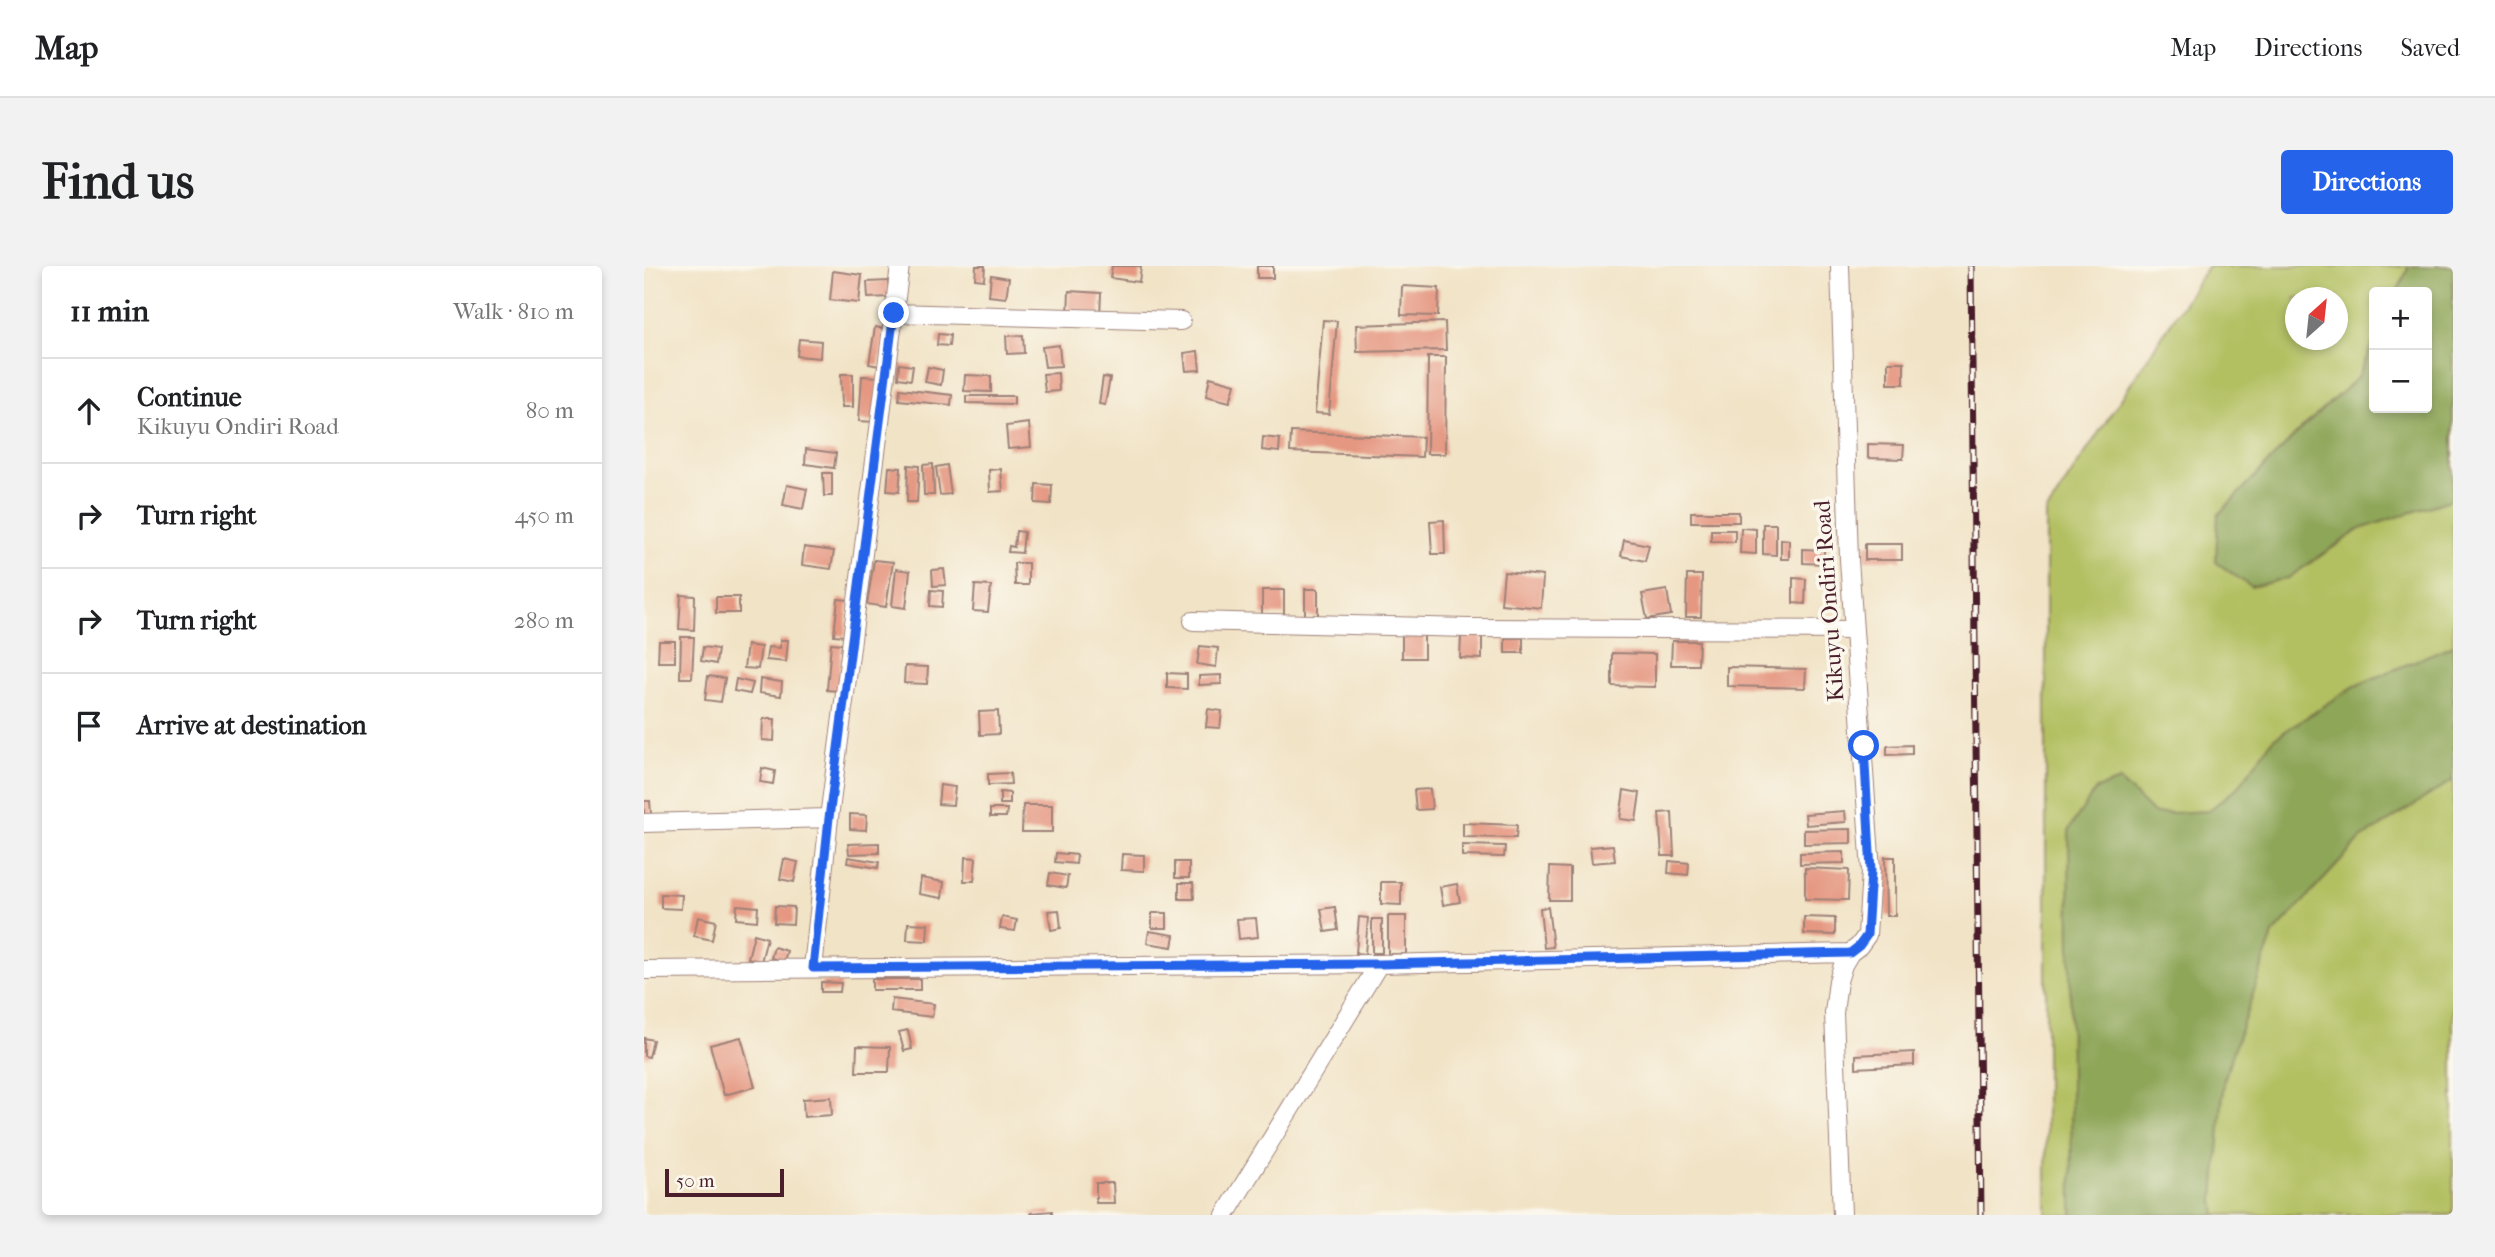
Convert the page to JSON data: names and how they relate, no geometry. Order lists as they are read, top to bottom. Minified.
{"streets":{"street":["Kikuyu Ondiri Road"]},"scale_bar":"50 m","north":"top right","page":{"header":"Map","nav":["Map","Directions","Saved"],"buttons":"Directions","title":"Find us","heading":["11 min","Walk · 810 m"],"map_buttons":["+","−"],"list":[["Continue","Kikuyu Ondiri Road","80 m"],["Turn right","450 m"],["Turn right","280 m"],"Arrive at destination"],"scale":"50 m"}}
